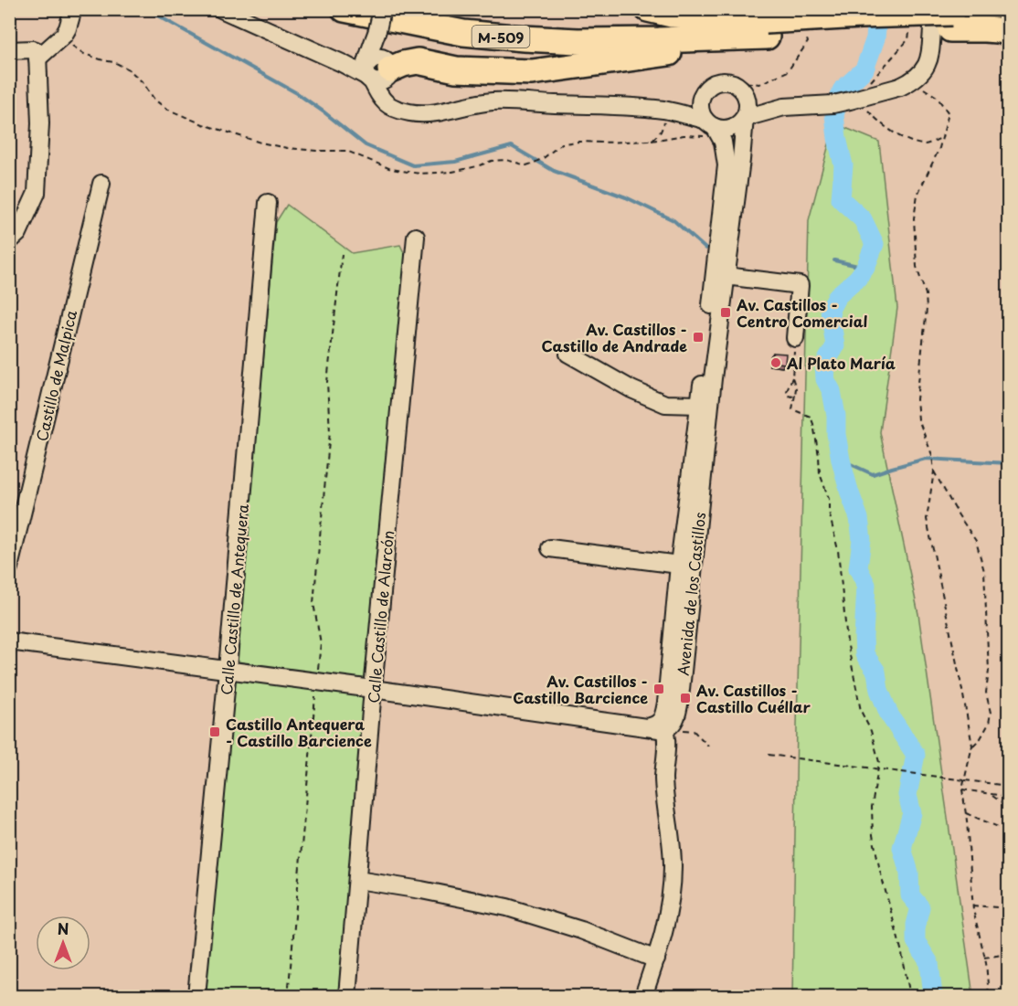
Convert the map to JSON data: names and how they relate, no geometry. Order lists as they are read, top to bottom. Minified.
{"streets":{"highway":["M-509"],"street":["Castillo de Malpica","Avenida de los Castillos","Calle Castillo de Antequera","Calle Castillo de Alarcón"]},"places":{"transit":["Av. Castillos - Centro Comercial","Av. Castillos - Castillo de Andrade","Av. Castillos - Castillo Barcience","Av. Castillos - Castillo Cuéllar","Castillo Antequera - Castillo Barcience"],"other":["Al Plato María"]},"north":"top"}
